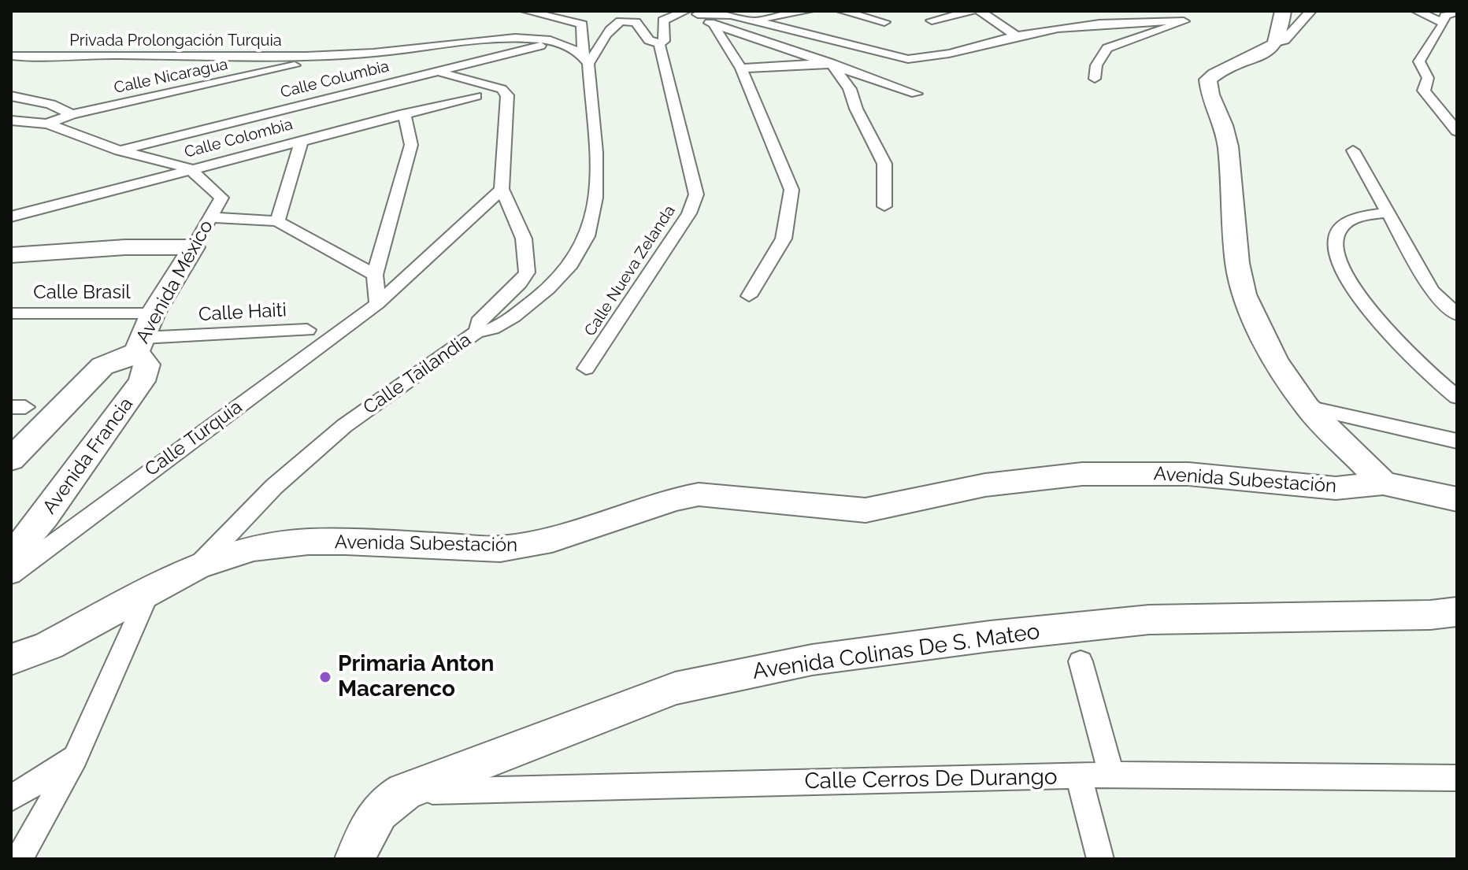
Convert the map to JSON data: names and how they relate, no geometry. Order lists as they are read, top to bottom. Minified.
{"streets":{"street":["Privada Prolongación Turquia","Calle Nicaragua","Calle Columbia","Calle Colombia","Calle Nueva Zelanda","Avenida México","Calle Brasil","Calle Haiti","Calle Tailandia","Calle Turquia","Avenida Francia","Avenida Subestación","Avenida Colinas De S. Mateo","Calle Cerros De Durango"]},"crossings":[["Privada Prolongación Turquia","Calle Nicaragua"],["Calle Colombia","Avenida México"],["Avenida México","Calle Brasil"],["Avenida México","Calle Haiti"],["Avenida México","Avenida Francia"],["Calle Haiti","Avenida Francia"],["Calle Tailandia","Avenida Subestación"],["Avenida Colinas De S. Mateo","Calle Cerros De Durango"]],"places":["Primaria Anton Macarenco"]}
